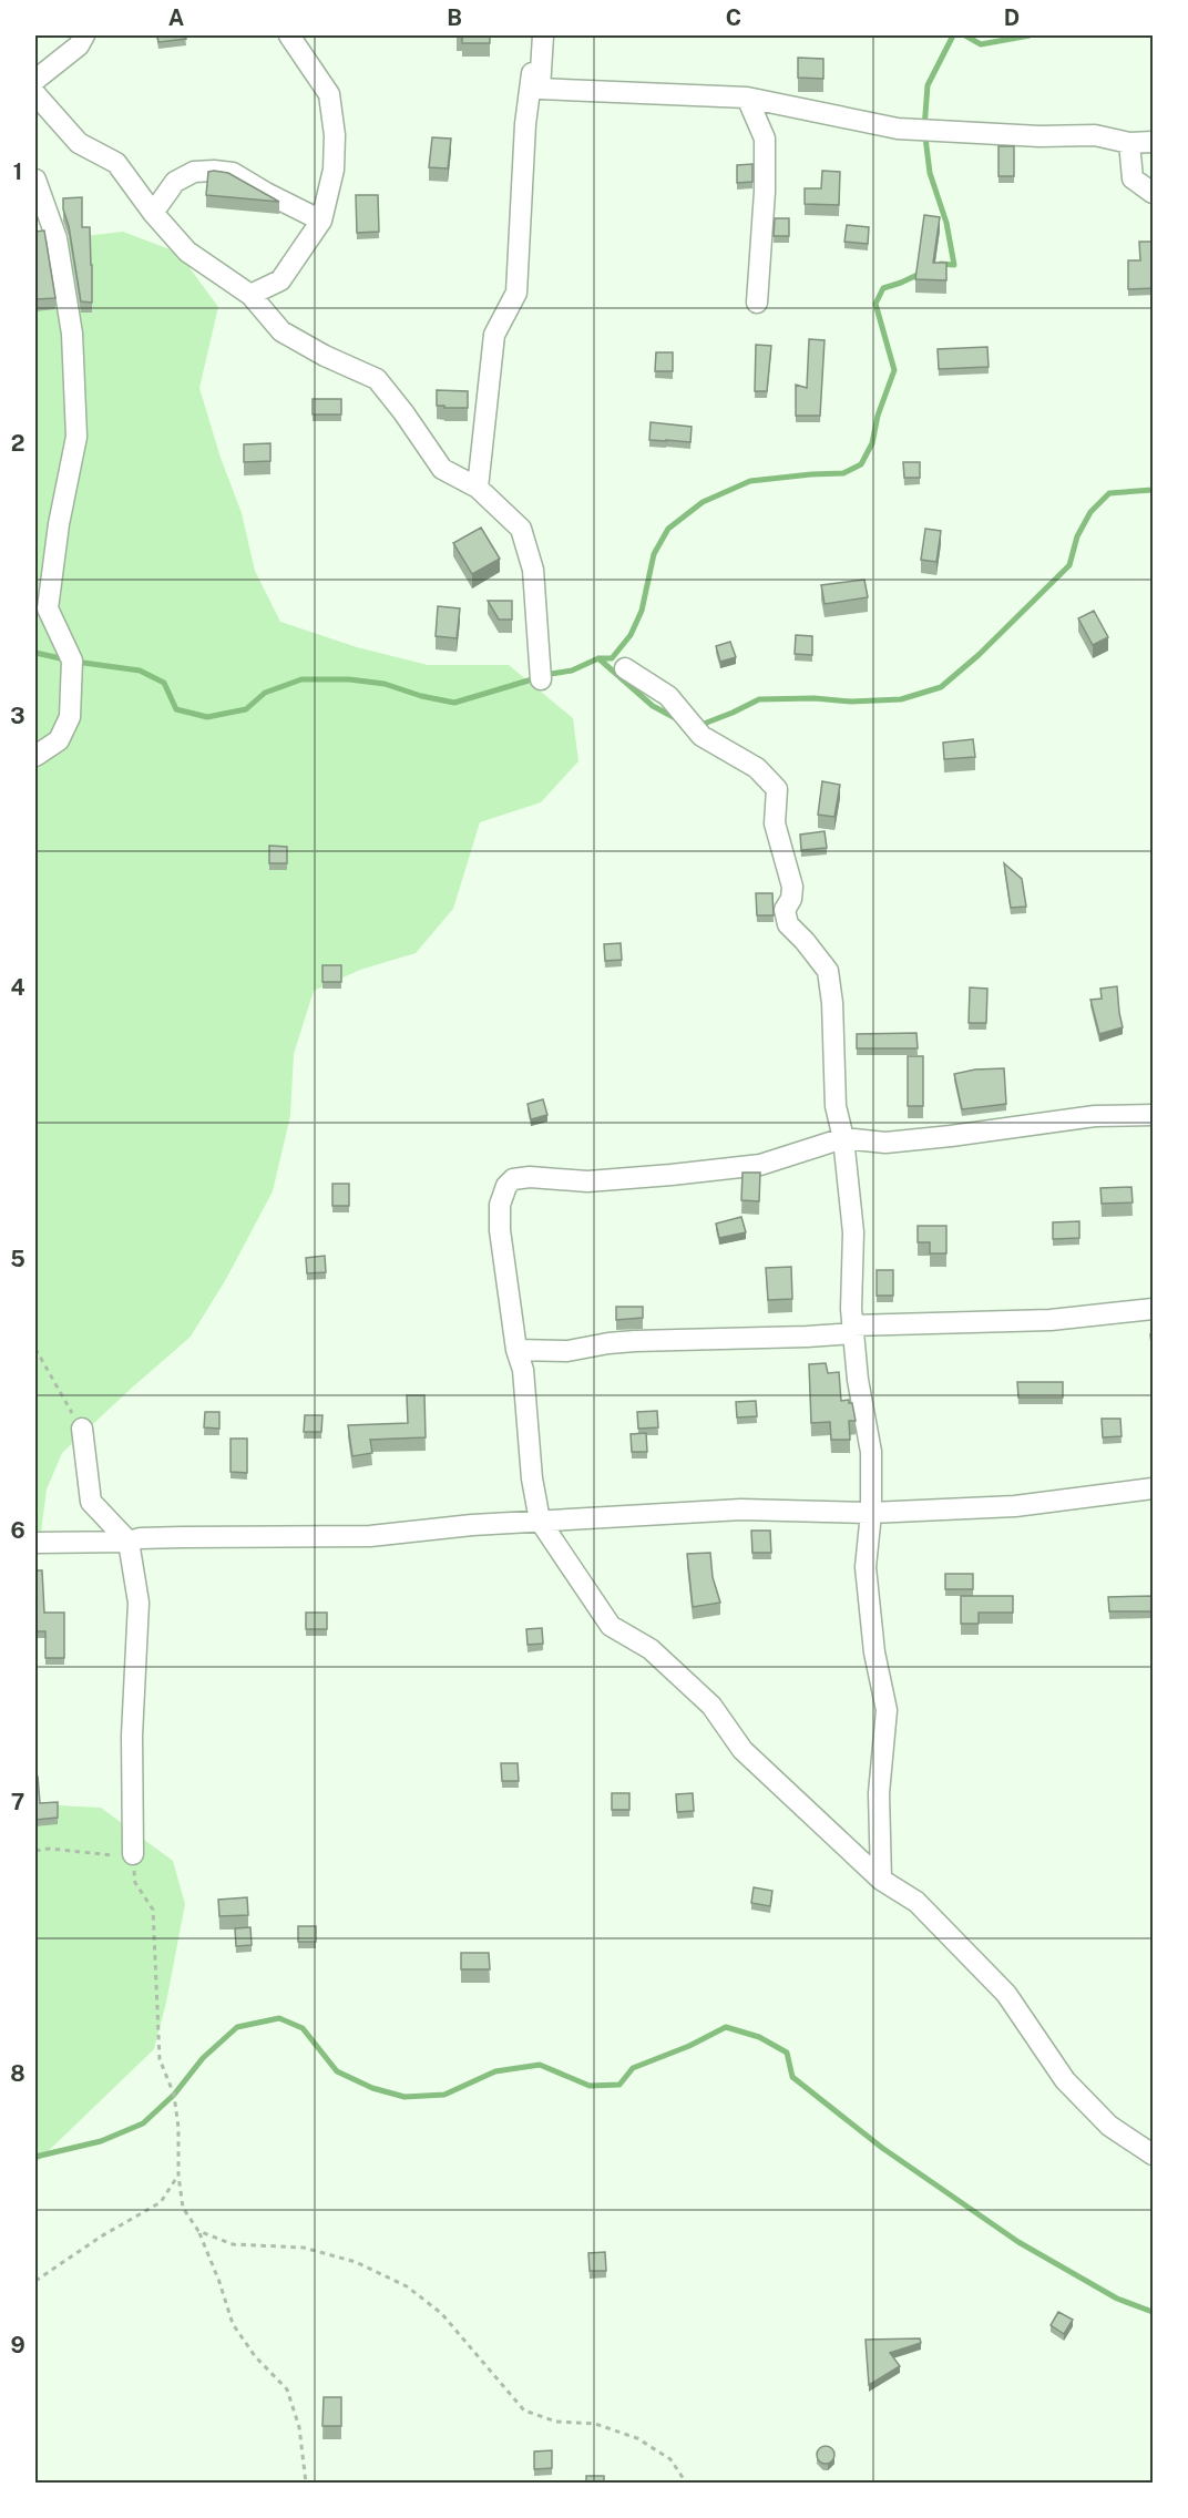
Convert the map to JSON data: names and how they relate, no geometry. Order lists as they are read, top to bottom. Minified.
{"grid":{"columns":["A","B","C","D"],"rows":["1","2","3","4","5","6","7","8","9"]}}
